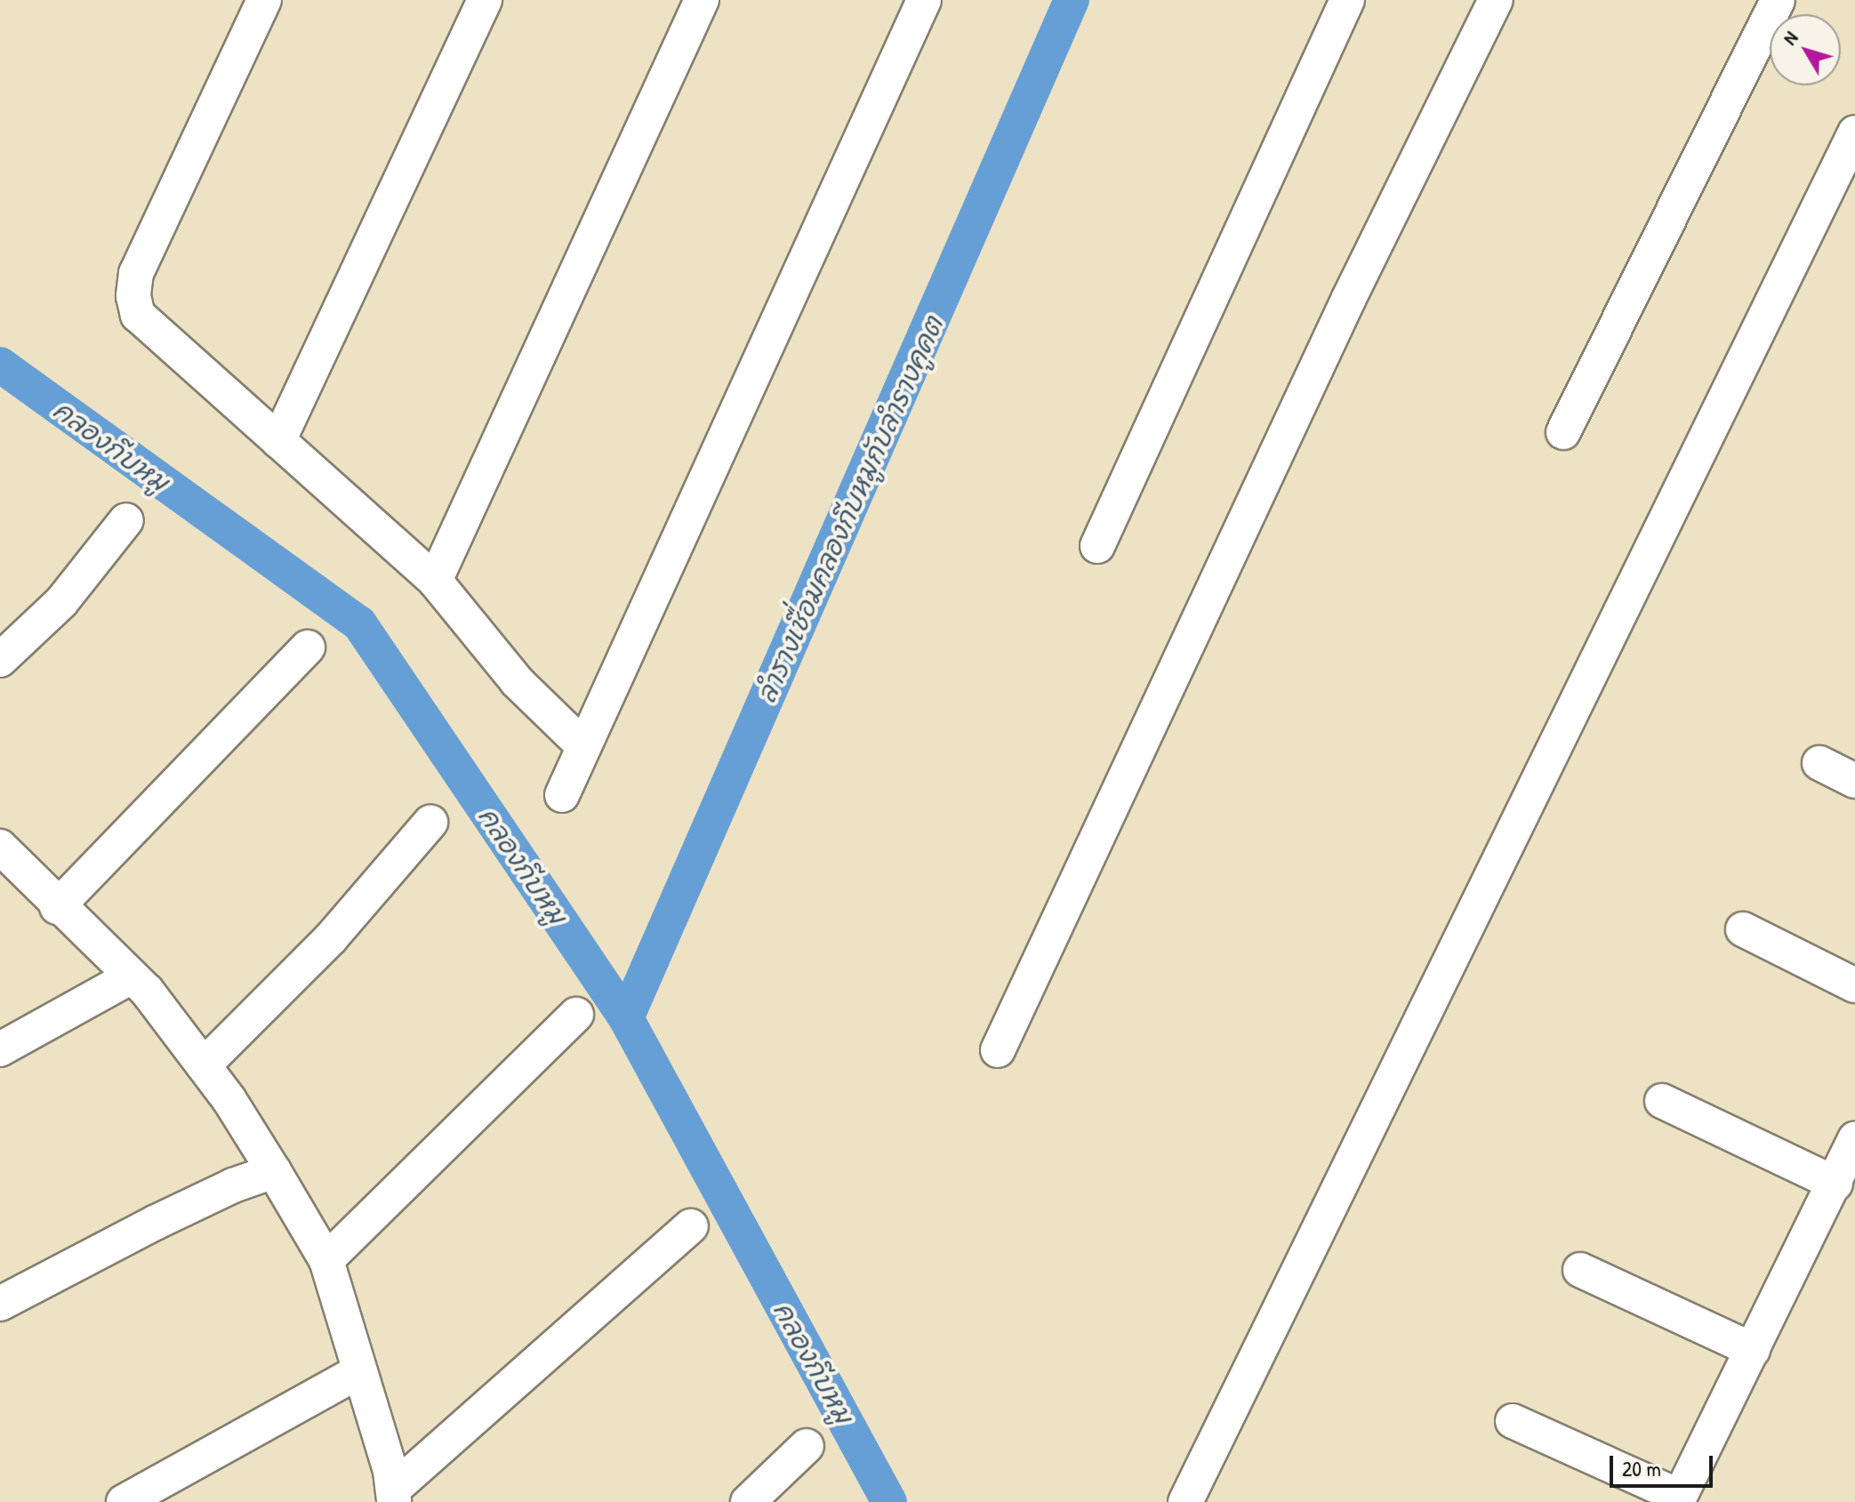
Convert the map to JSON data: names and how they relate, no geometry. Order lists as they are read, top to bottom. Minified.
{"water":["คลองกีบหมู","ลำรางเชื่อมคลองกีบหมูกับลำรางคูคต"],"scale_bar":"20 m","north":"top left"}
